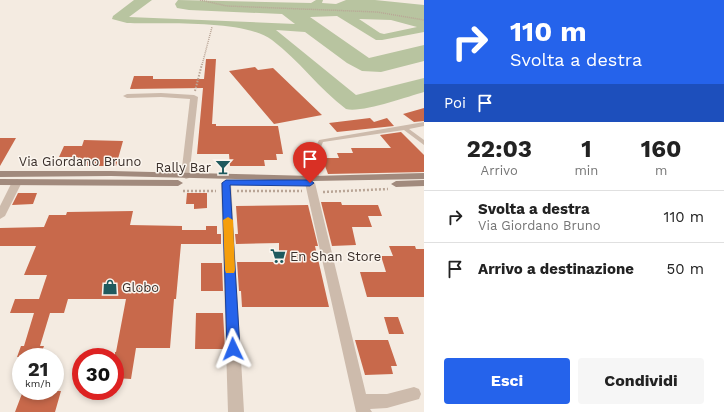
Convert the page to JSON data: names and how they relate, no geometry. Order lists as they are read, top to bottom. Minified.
{"streets":{"main road":["Via Giordano Bruno"]},"places":{"bar":["Rally Bar"],"supermarket":["En Shan Store"],"shop":["Globo"]},"page":{"turn":["110 m","Svolta a destra"],"then":"Poi","eta":["22:03","Arrivo","1","min","160","m"],"list":[{"name":"Svolta a destra","note":"Via Giordano Bruno","value":"110 m"},{"name":"Arrivo a destinazione","value":"50 m"}],"speed":"21 km/h","limit":"30","buttons":["Esci","Condividi"]}}
